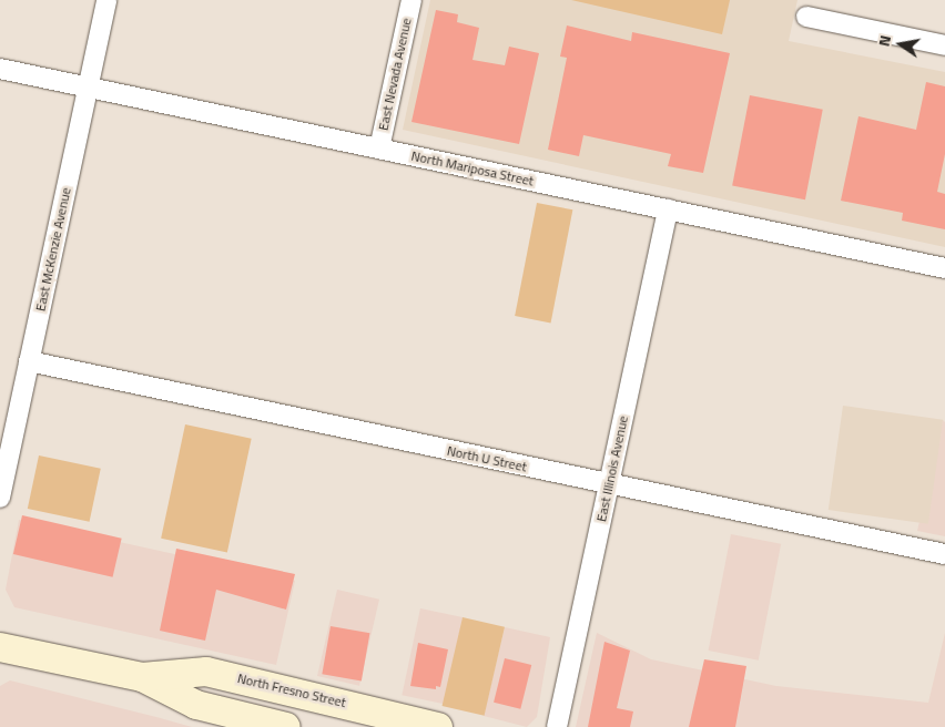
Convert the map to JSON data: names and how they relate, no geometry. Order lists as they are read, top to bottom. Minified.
{"streets":{"main road":["North Fresno Street"],"street":["East Nevada Avenue","North Mariposa Street","East McKenzie Avenue","North U Street","East Illinois Avenue"]},"crossings":[["East Nevada Avenue","North Mariposa Street"],["North Mariposa Street","East McKenzie Avenue"],["North Mariposa Street","East Illinois Avenue"],["East McKenzie Avenue","North U Street"],["North U Street","East Illinois Avenue"]],"north":"left"}
